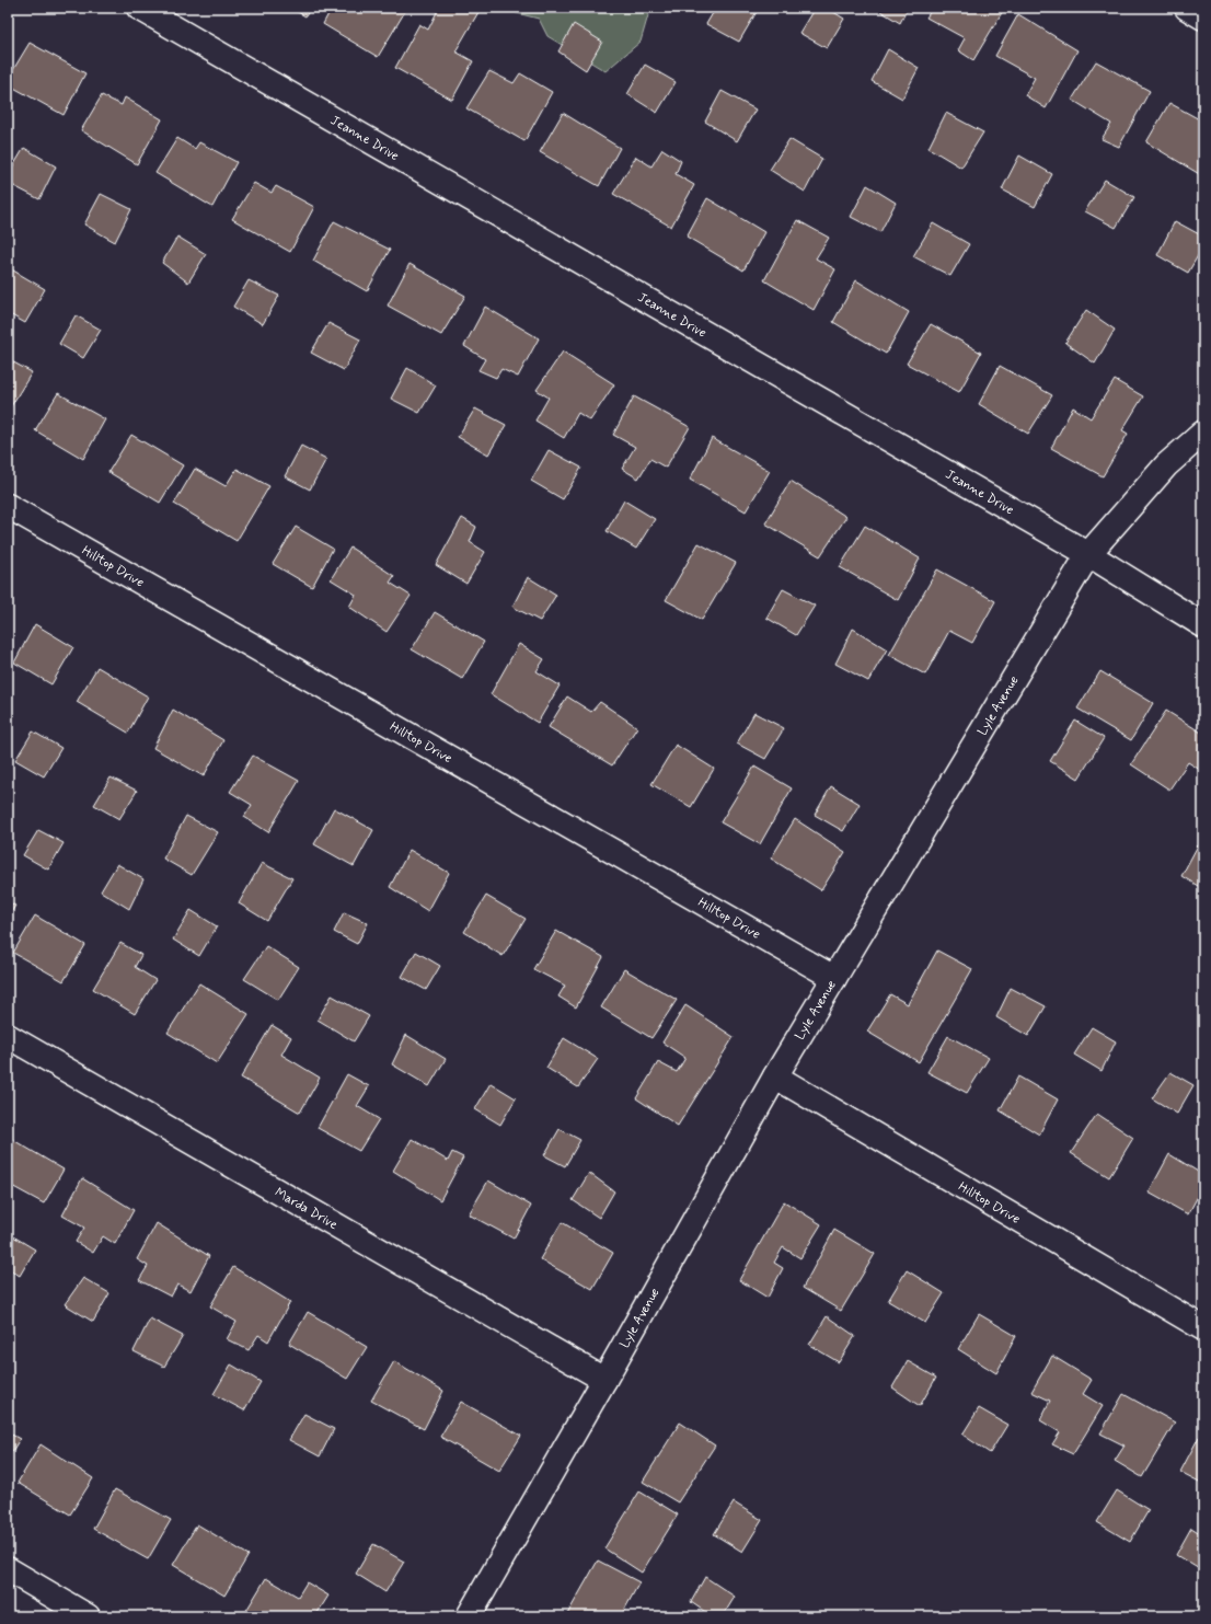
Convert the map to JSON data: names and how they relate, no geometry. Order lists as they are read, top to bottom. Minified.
{"streets":{"street":["Jeanne Drive","Hilltop Drive","Lyle Avenue","Marda Drive"]},"crossings":[["Jeanne Drive","Lyle Avenue"],["Hilltop Drive","Lyle Avenue"],["Lyle Avenue","Marda Drive"]]}
